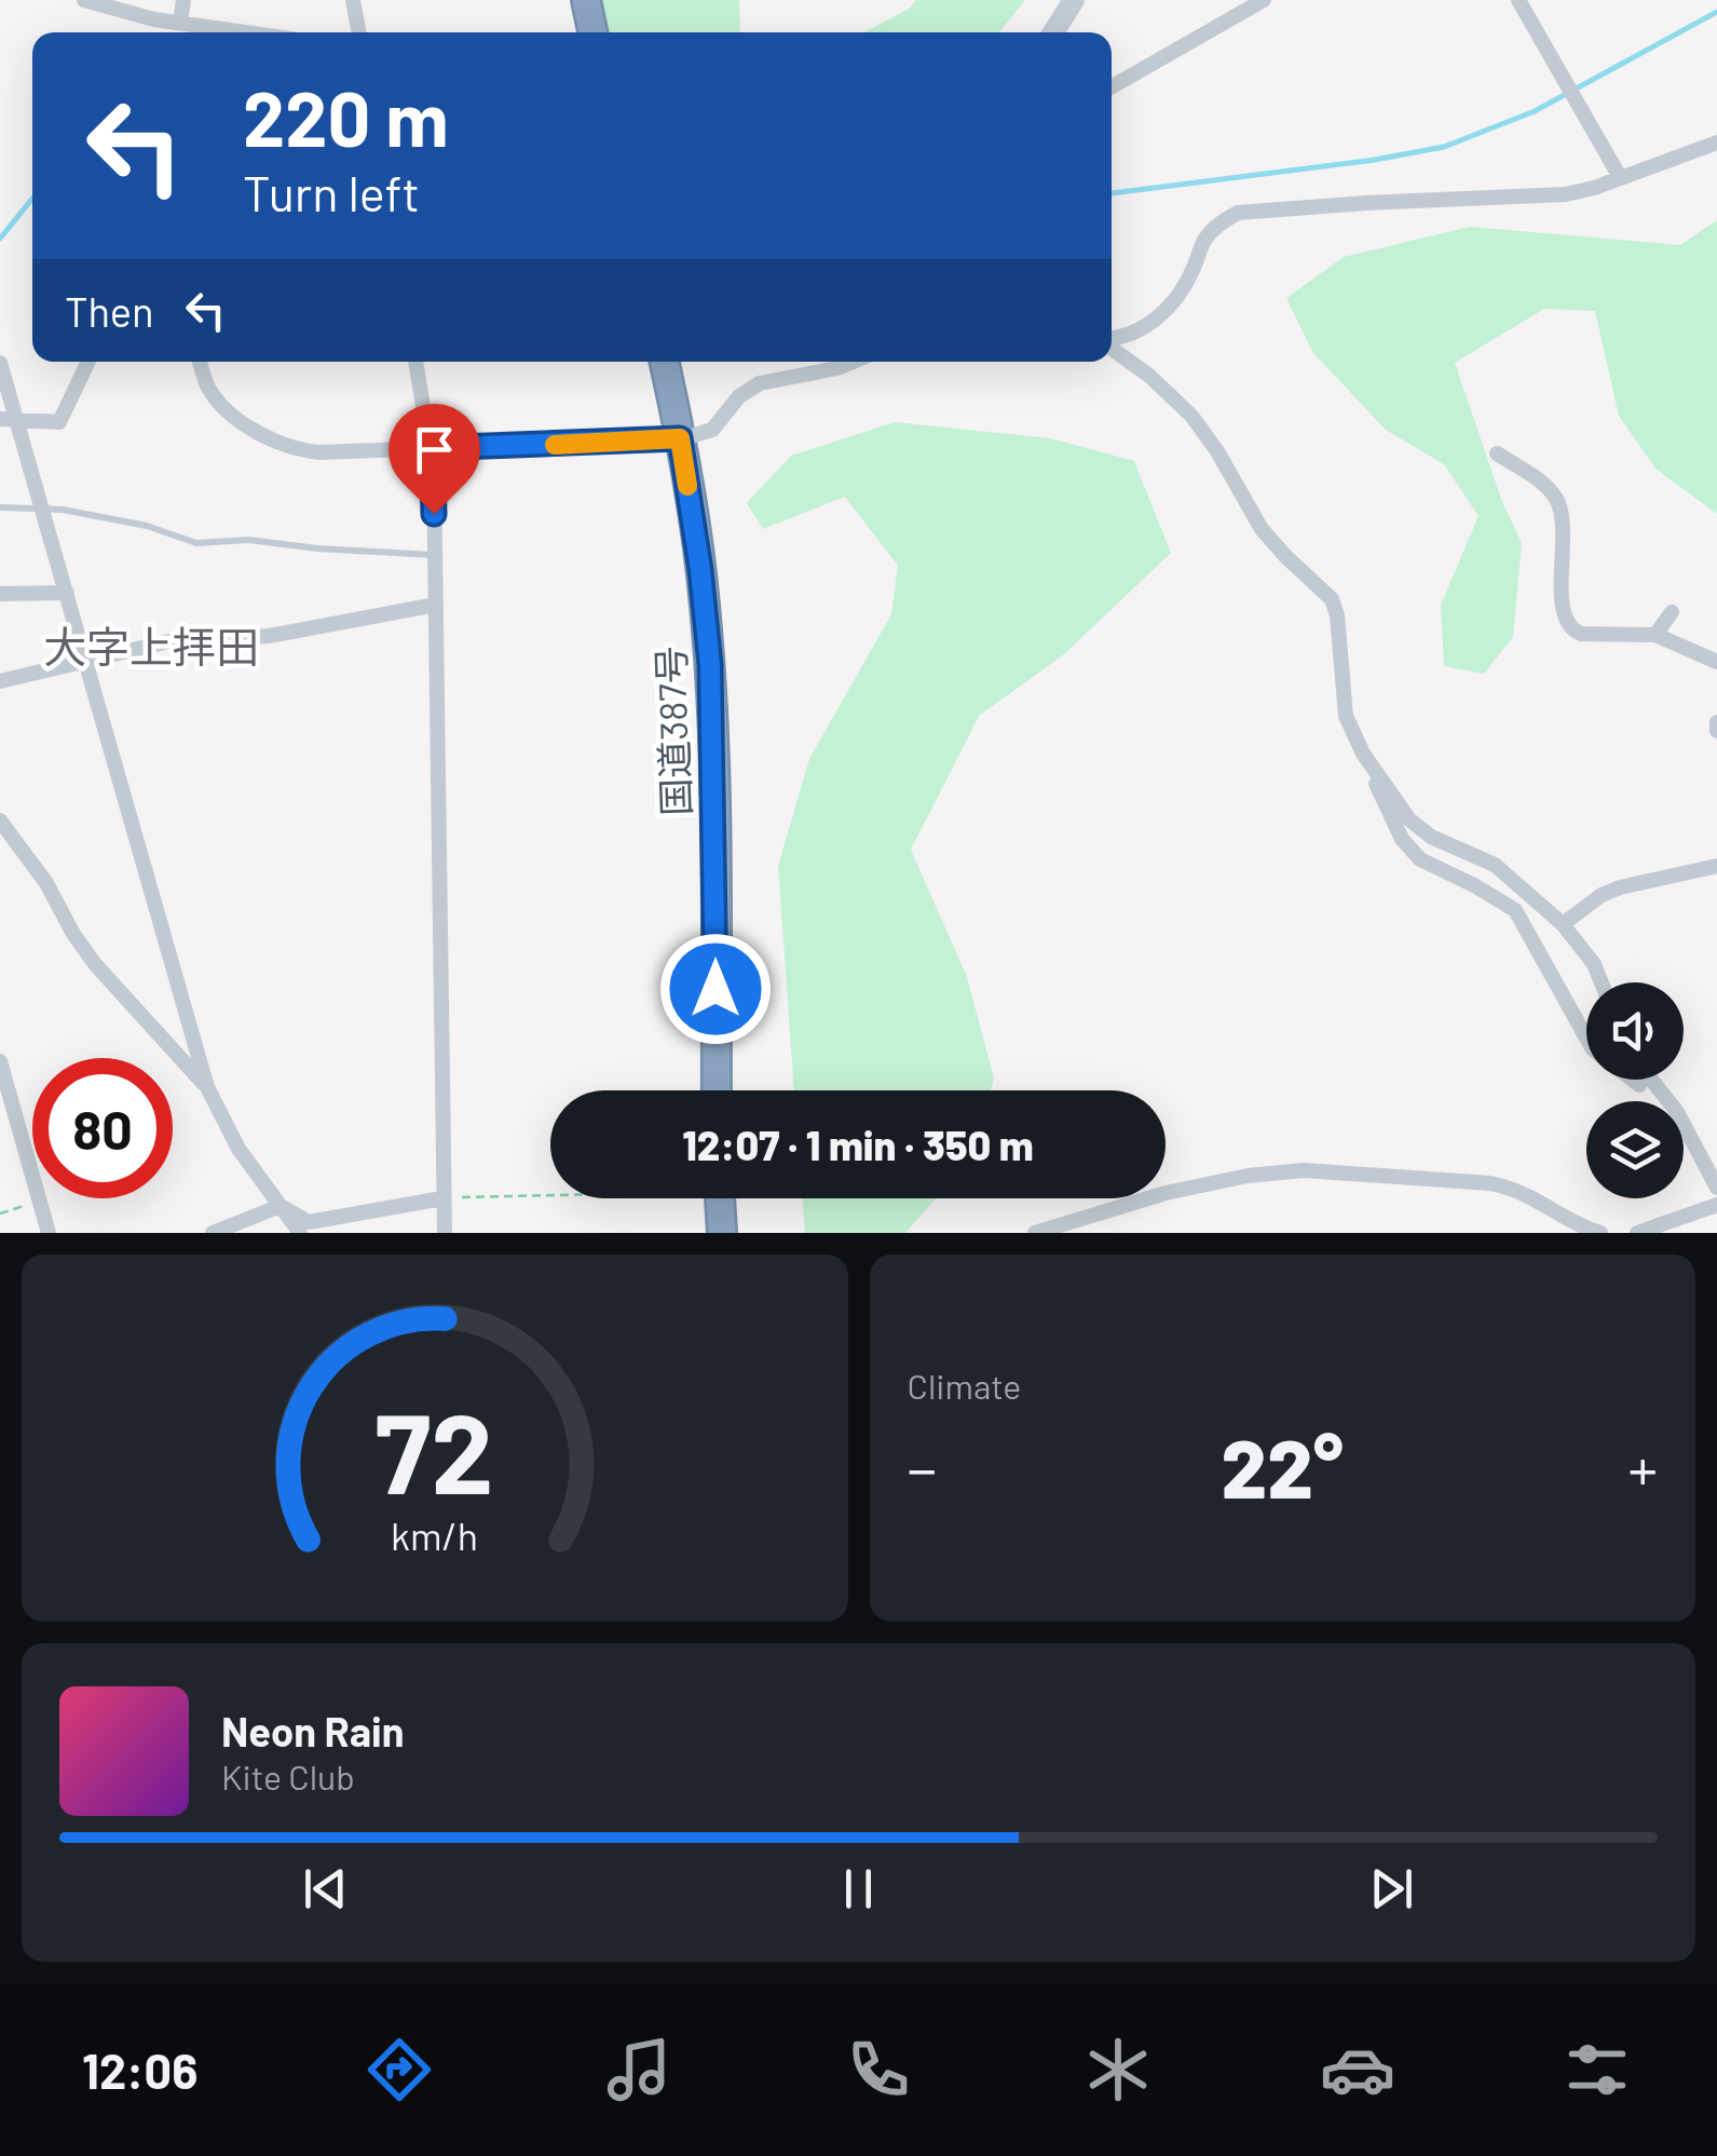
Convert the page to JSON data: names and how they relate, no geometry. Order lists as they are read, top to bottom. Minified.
{"streets":{"highway":["国道387号"]},"districts":["大字上拝田"],"page":{"turn":["220 m","Turn left"],"then":"Then","limit":"80","trip":"12:07 · 1 min · 350 m","tile":"Climate","heat":["−","22°","+"],"song":["Neon Rain","Kite Club"],"tabs":"12:06","gauge":["72","km/h"]}}
